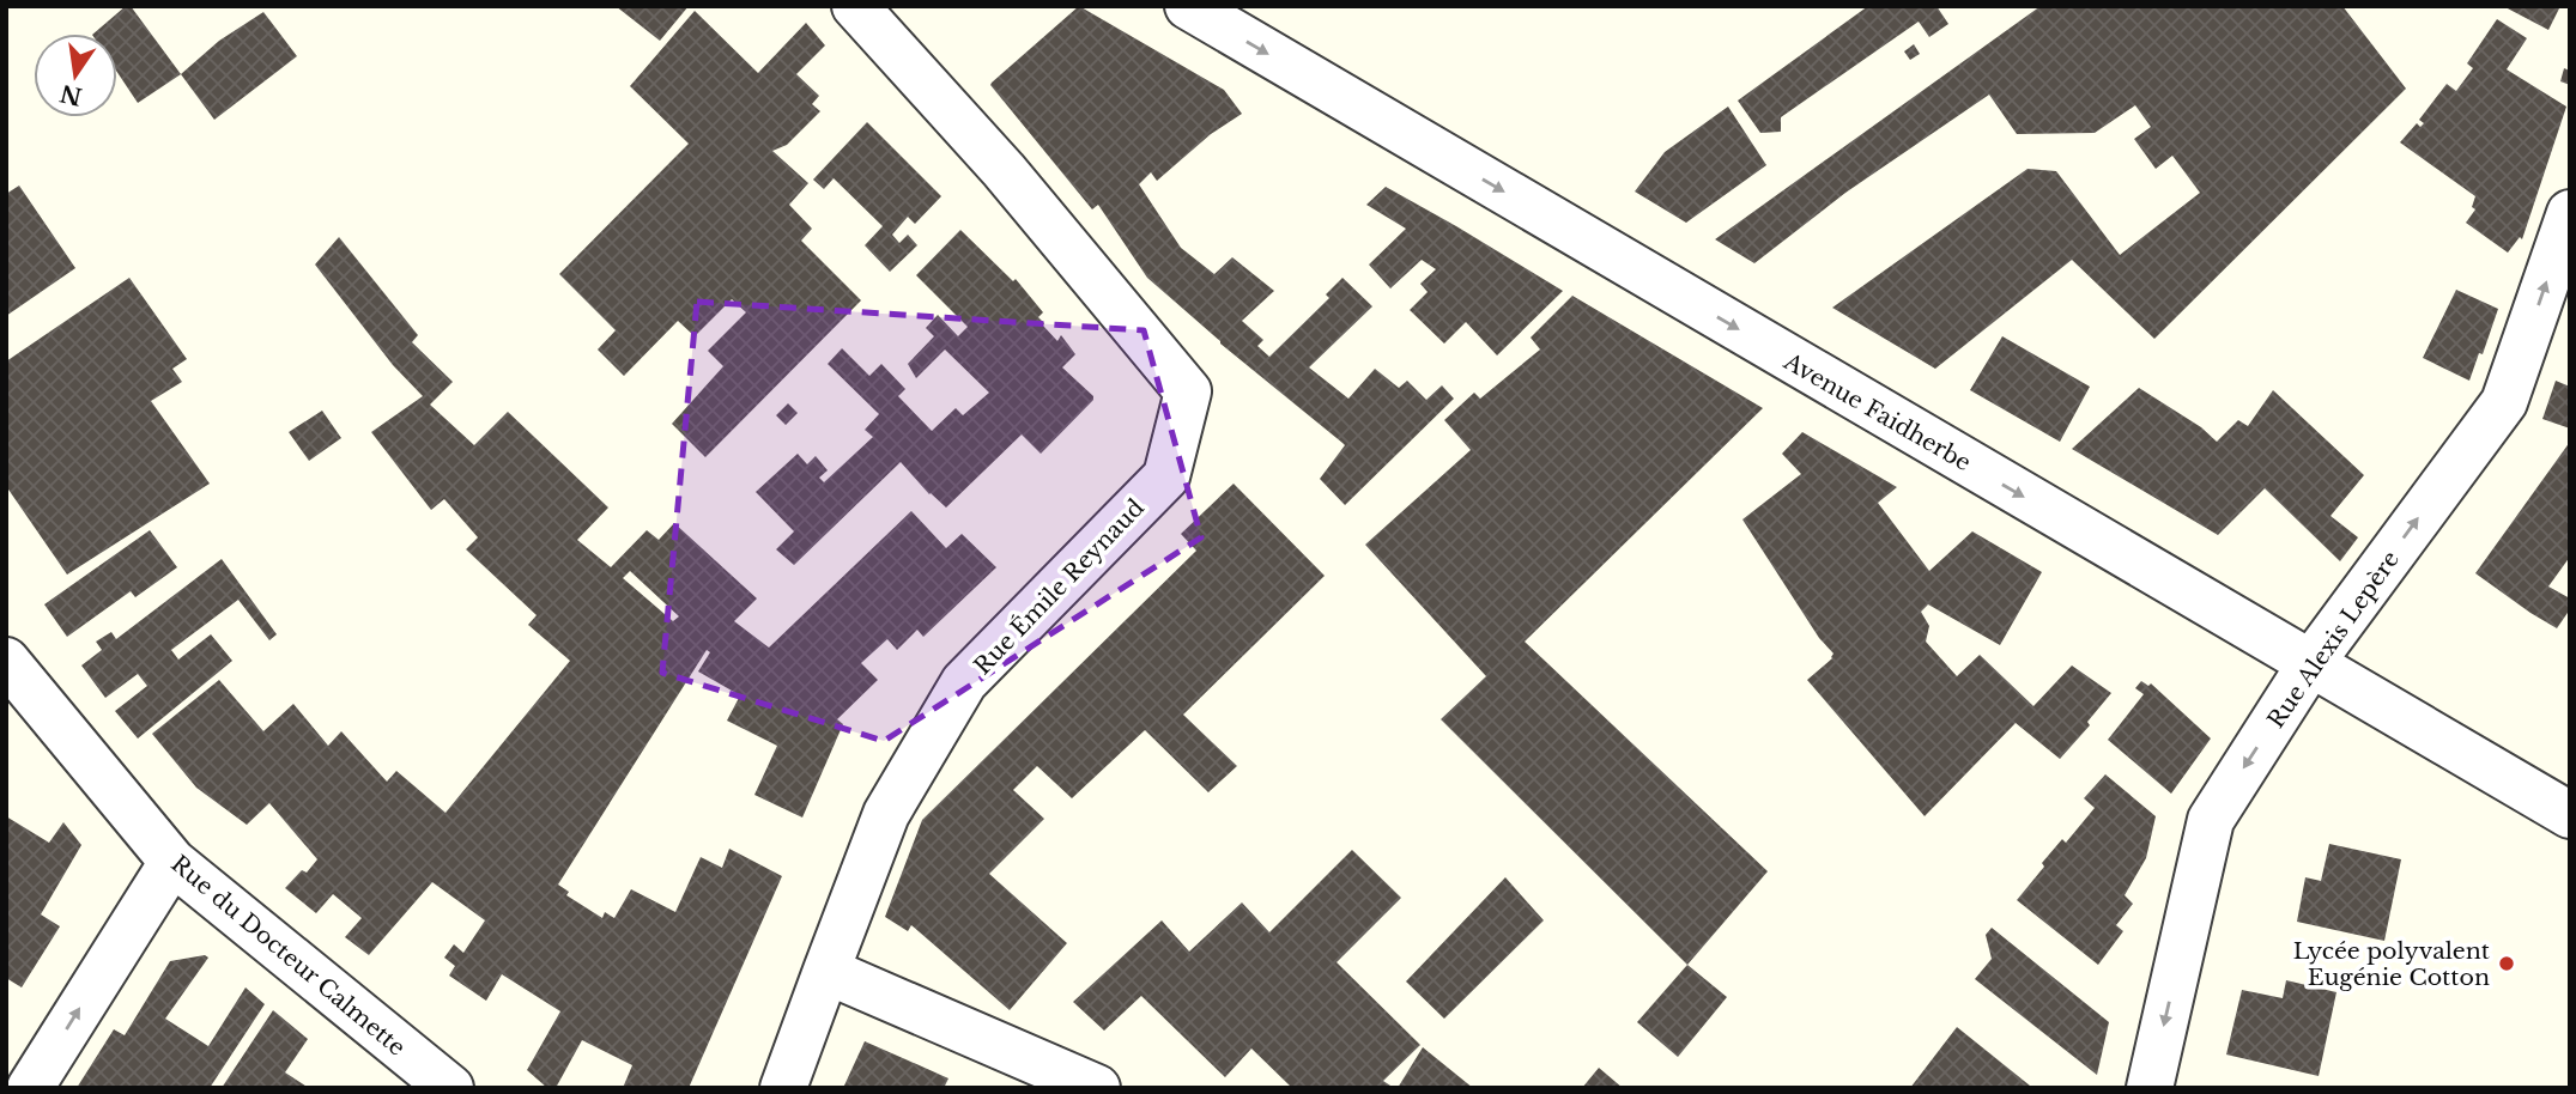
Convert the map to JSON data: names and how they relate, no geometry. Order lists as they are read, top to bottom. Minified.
{"streets":{"street":["Avenue Faidherbe","Rue Émile Reynaud","Rue Alexis Lepère","Rue du Docteur Calmette"]},"crossings":[["Avenue Faidherbe","Rue Alexis Lepère"]],"one_way":["Avenue Faidherbe"],"places":["Lycée polyvalent Eugénie Cotton"],"north":"bottom"}
